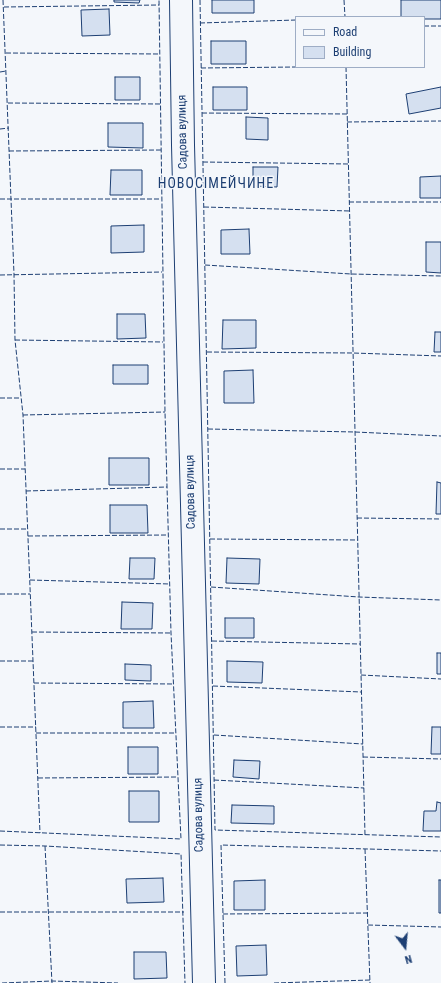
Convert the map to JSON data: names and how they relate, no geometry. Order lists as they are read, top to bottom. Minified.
{"streets":{"street":["Садова вулиця"]},"districts":["НОВОСІМЕЙЧИНЕ"],"legend":["Road","Building"],"north":"bottom"}
